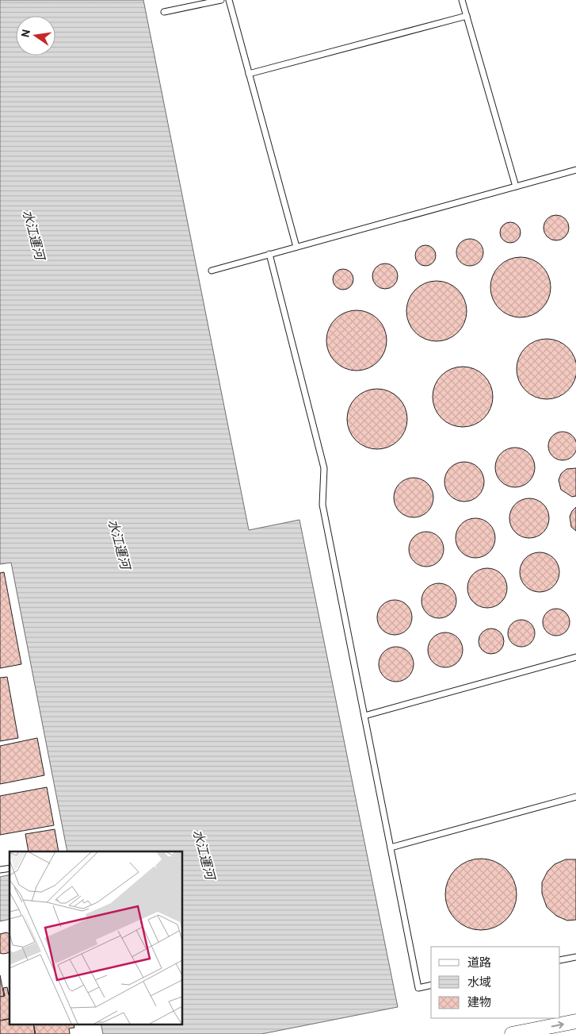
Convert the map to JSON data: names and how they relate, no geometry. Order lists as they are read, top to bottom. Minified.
{"water":["水江運河"],"legend":["道路","水域","建物"],"north":"left"}
